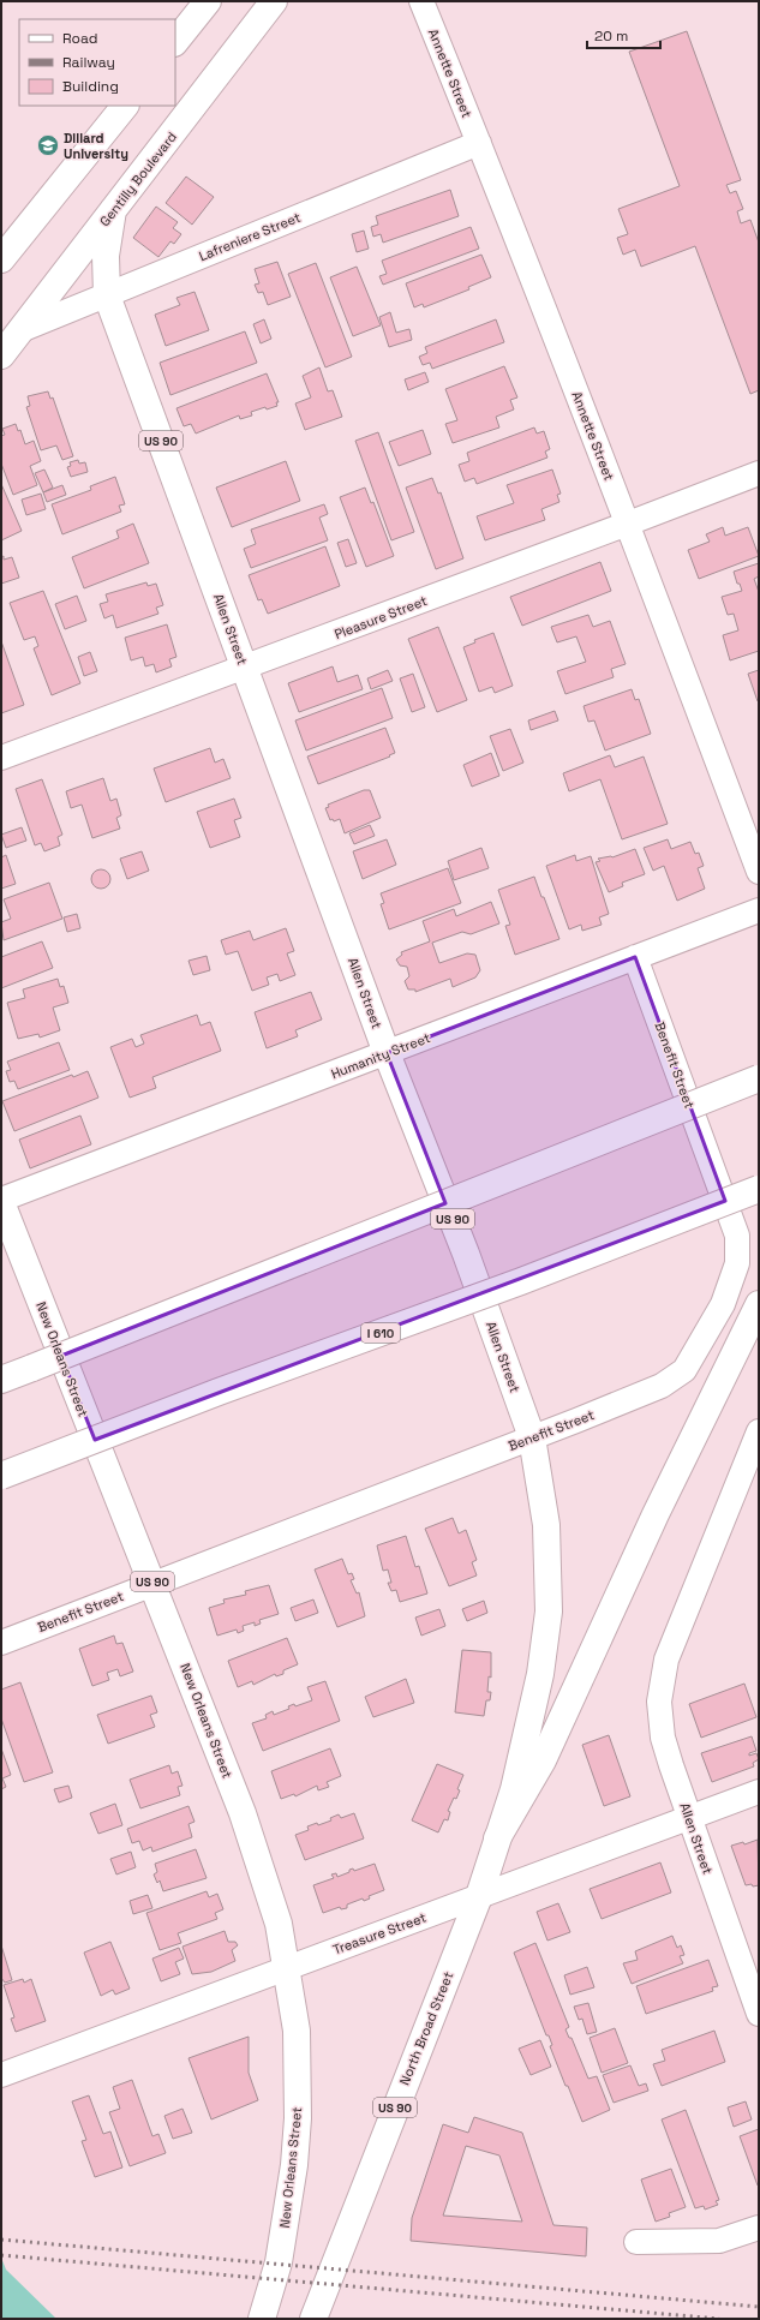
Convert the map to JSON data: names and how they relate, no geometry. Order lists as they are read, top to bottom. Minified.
{"streets":{"main road":["Gentilly Boulevard","US 90","Allen Street","I 610","New Orleans Street","North Broad Street"],"street":["Annette Street","Lafreniere Street","Pleasure Street","Humanity Street","Benefit Street","Treasure Street"]},"crossings":[["Annette Street","Lafreniere Street"],["Annette Street","Pleasure Street"],["Gentilly Boulevard","Lafreniere Street"],["Gentilly Boulevard","Allen Street"],["Lafreniere Street","Allen Street"],["Pleasure Street","Allen Street"],["Allen Street","Humanity Street"],["Allen Street","Benefit Street"],["Allen Street","Treasure Street"],["Allen Street","North Broad Street"],["Humanity Street","Benefit Street"],["Humanity Street","New Orleans Street"],["Benefit Street","New Orleans Street"],["New Orleans Street","Treasure Street"],["Treasure Street","North Broad Street"]],"places":{"school or university":["Dillard University"]},"legend":["Road","Railway","Building"],"scale_bar":"20 m"}
